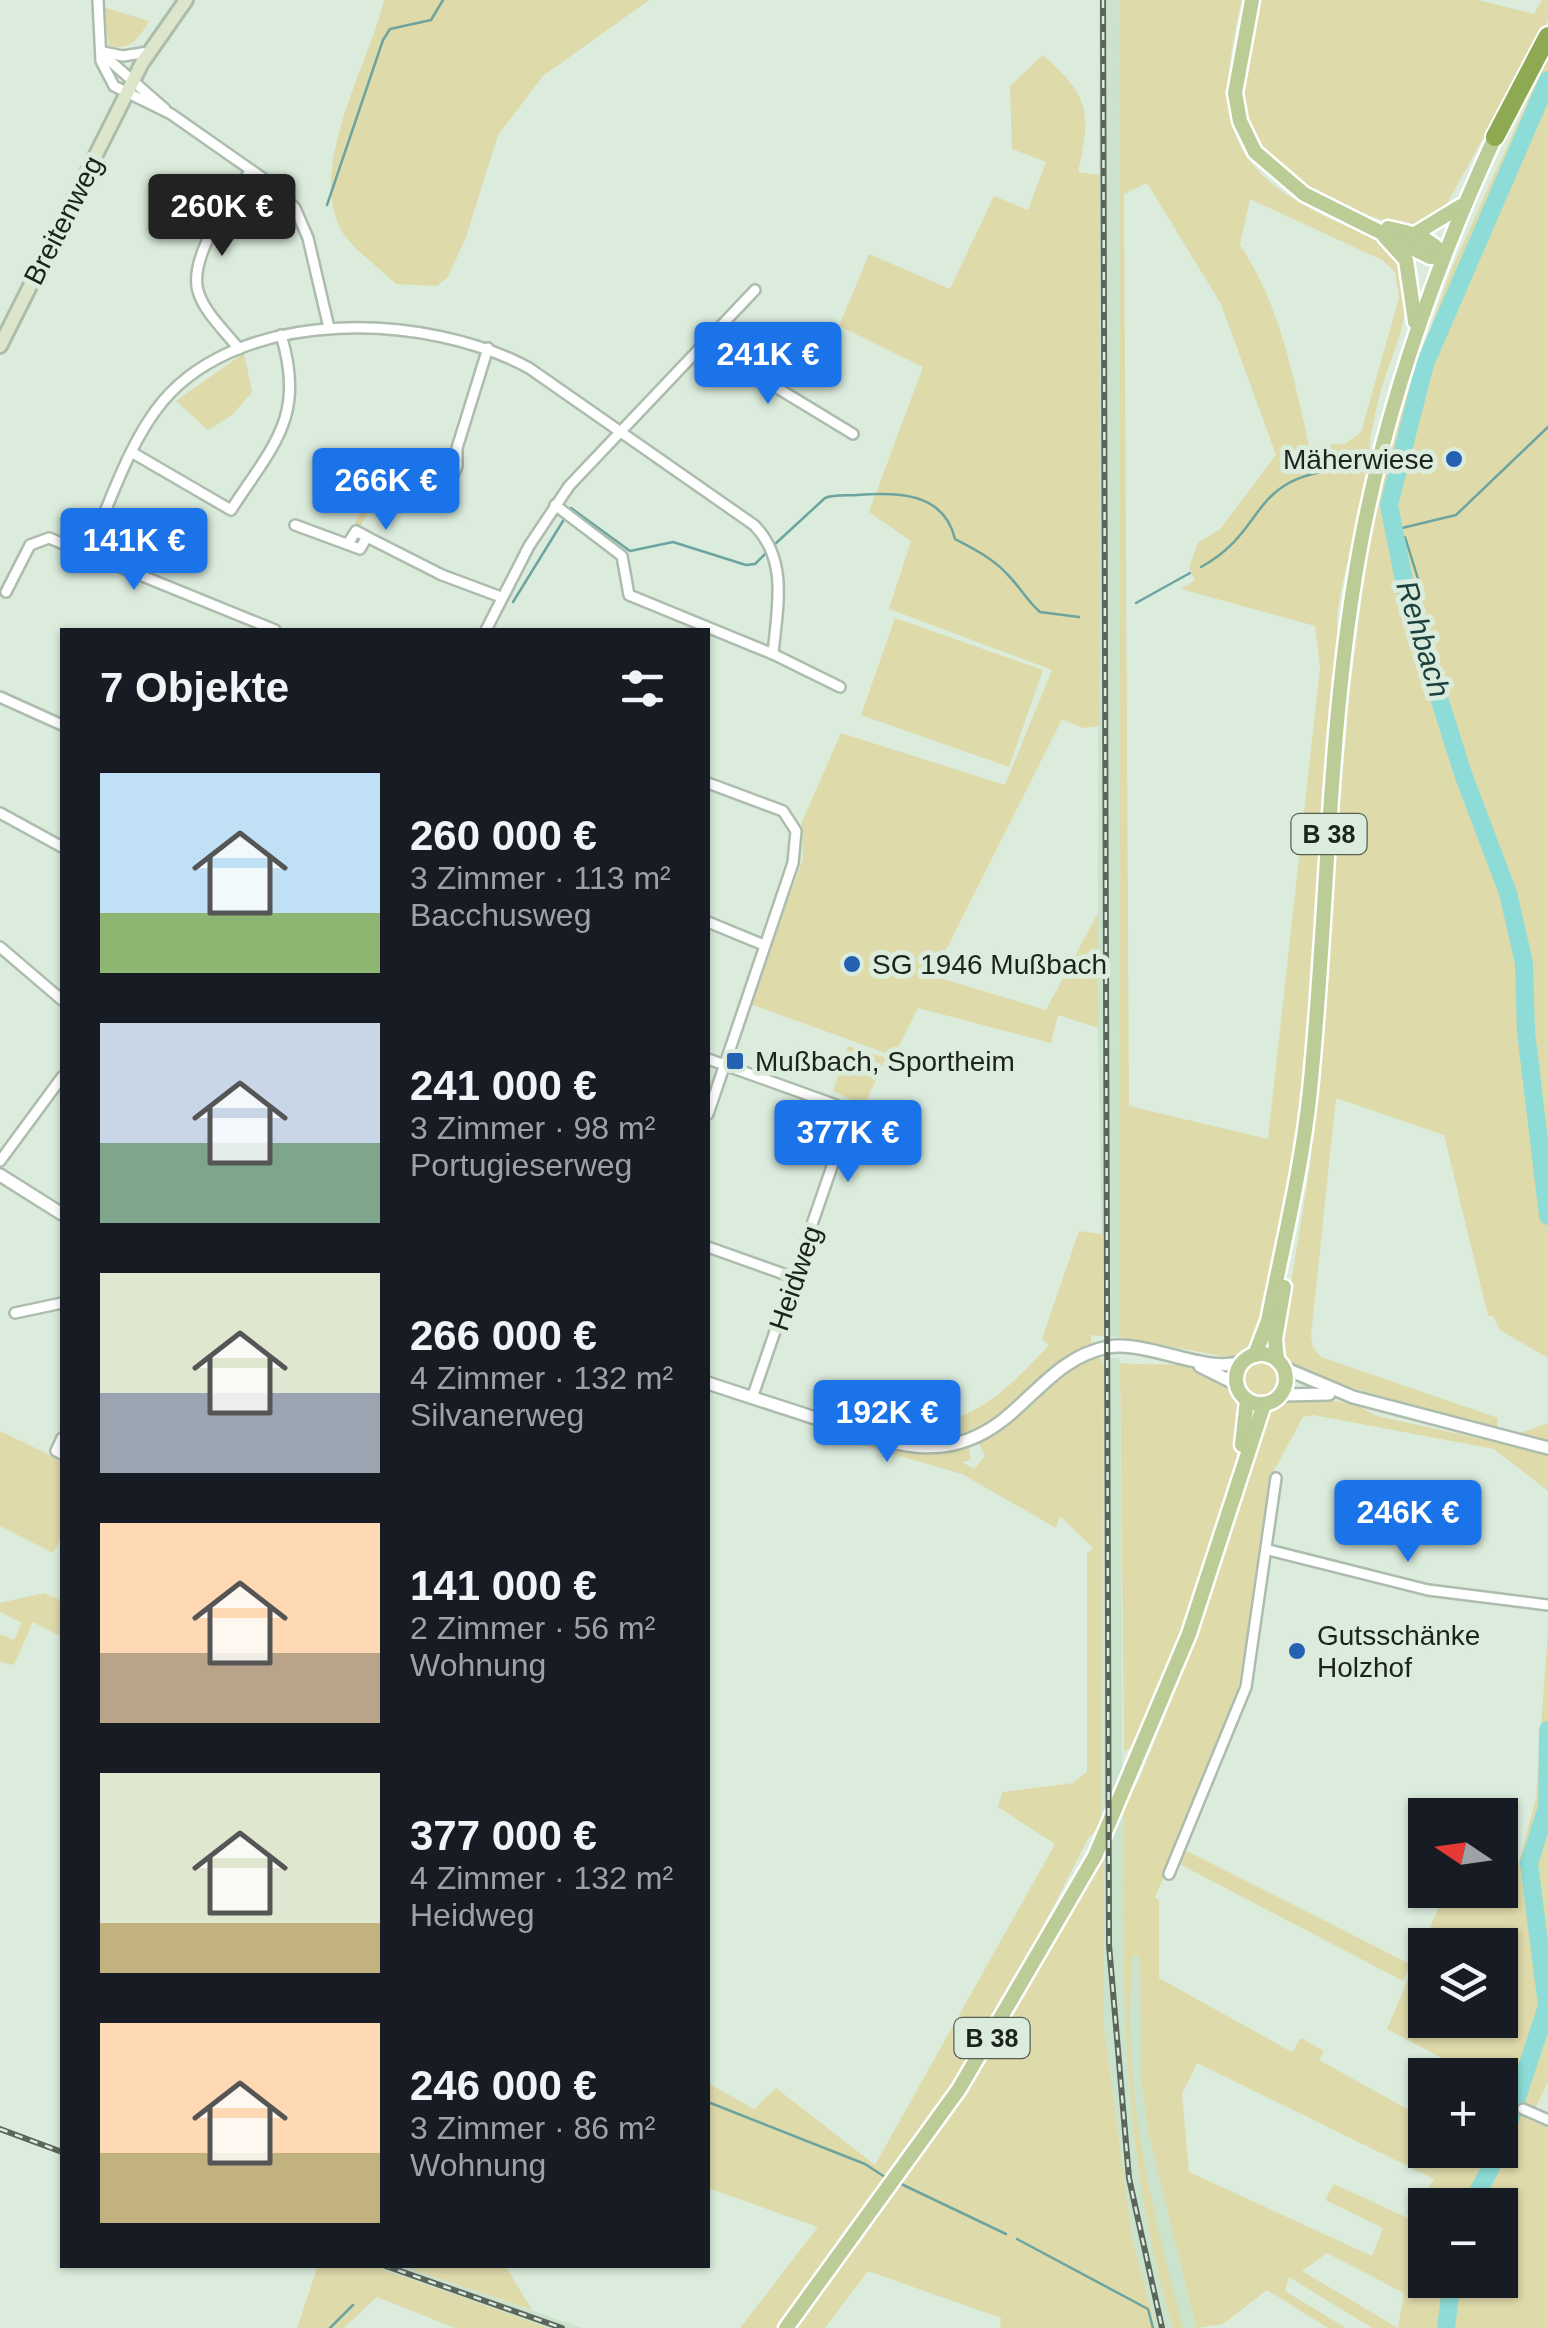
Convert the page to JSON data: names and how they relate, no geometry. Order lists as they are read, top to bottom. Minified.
{"streets":{"highway":["B 38"],"main road":["Breitenweg"],"street":["Heidweg"]},"water":["Rehbach"],"places":{"other":["Mäherwiese","SG 1946 Mußbach","Gutsschänke Holzhof"],"transit":["Mußbach, Sportheim"]},"north":"left","page":{"price":["260K €","241K €","266K €","141K €","377K €","192K €","246K €"],"heading":"7 Objekte","list":[{"name":"260 000 €","note":"3 Zimmer · 113 m² · Bacchusweg"},{"name":"241 000 €","note":"3 Zimmer · 98 m² · Portugieserweg"},{"name":"266 000 €","note":"4 Zimmer · 132 m² · Silvanerweg"},{"name":"141 000 €","note":"2 Zimmer · 56 m² · Wohnung"},{"name":"377 000 €","note":"4 Zimmer · 132 m² · Heidweg"},{"name":"246 000 €","note":"3 Zimmer · 86 m² · Wohnung"}],"map_buttons":["+","−"]}}
